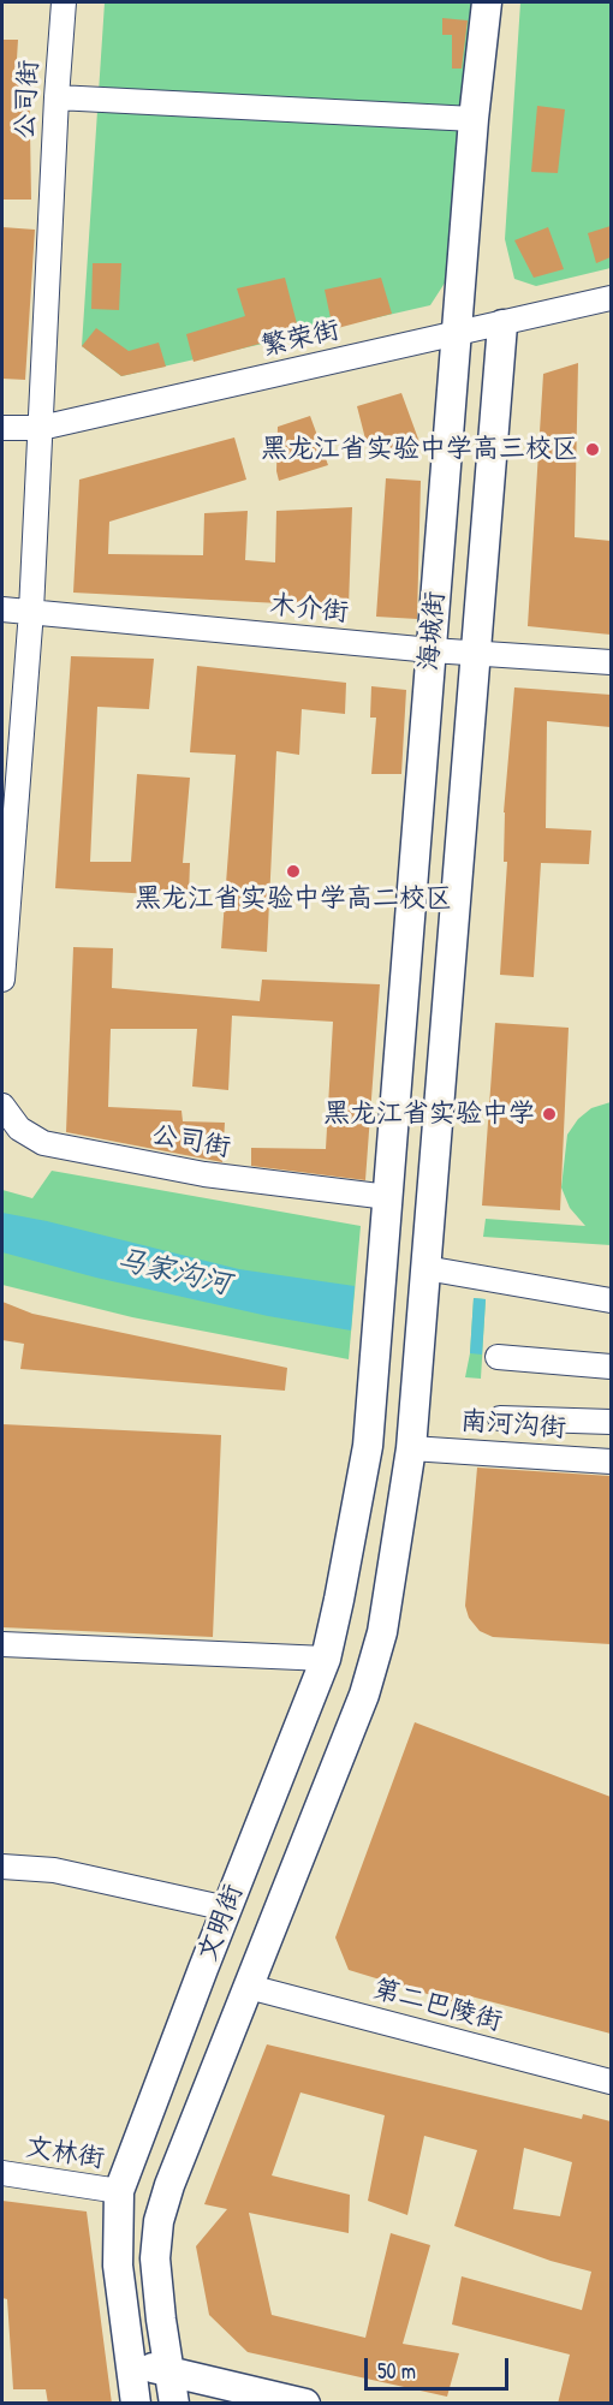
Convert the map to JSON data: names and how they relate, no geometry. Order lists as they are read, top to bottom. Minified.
{"streets":{"main road":["海城街","文明街"],"street":["公司街","繁荣街","木介街","南河沟街","第二巴陵街","文林街"]},"crossings":[["公司街","繁荣街"],["公司街","木介街"],["公司街","海城街"],["繁荣街","海城街"],["木介街","海城街"],["海城街","南河沟街"],["海城街","文明街"],["南河沟街","文明街"],["文明街","第二巴陵街"],["文明街","文林街"]],"water":["马家沟河"],"places":["黑龙江省实验中学高三校区","黑龙江省实验中学高二校区","黑龙江省实验中学"],"scale_bar":"50 m"}
